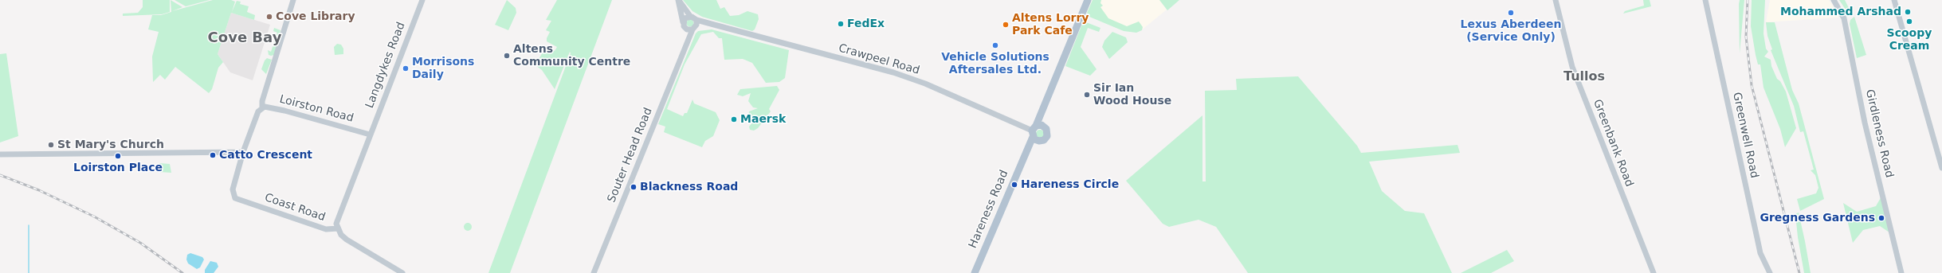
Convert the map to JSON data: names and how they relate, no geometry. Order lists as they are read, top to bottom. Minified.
{"streets":{"main road":["Hareness Road"],"street":["Crawpeel Road","Langdykes Road","Loirston Road","Girdleness Road","Greenwell Road","Greenbank Road","Souter Head Road","Coast Road"]},"crossings":[["Crawpeel Road","Souter Head Road"],["Crawpeel Road","Hareness Road"],["Langdykes Road","Loirston Road"],["Langdykes Road","Coast Road"],["Loirston Road","Coast Road"]],"districts":["Cove Bay","Tullos"],"places":["Mohammed Arshad","Lexus Aberdeen (Service Only)","Cove Library","Scoopy Cream","FedEx","Altens Lorry Park Cafe","Vehicle Solutions Aftersales Ltd.","Altens Community Centre","Morrisons Daily","Sir Ian Wood House","Maersk","St Mary's Church","Catto Crescent","Loirston Place","Hareness Circle","Blackness Road","Gregness Gardens"]}
